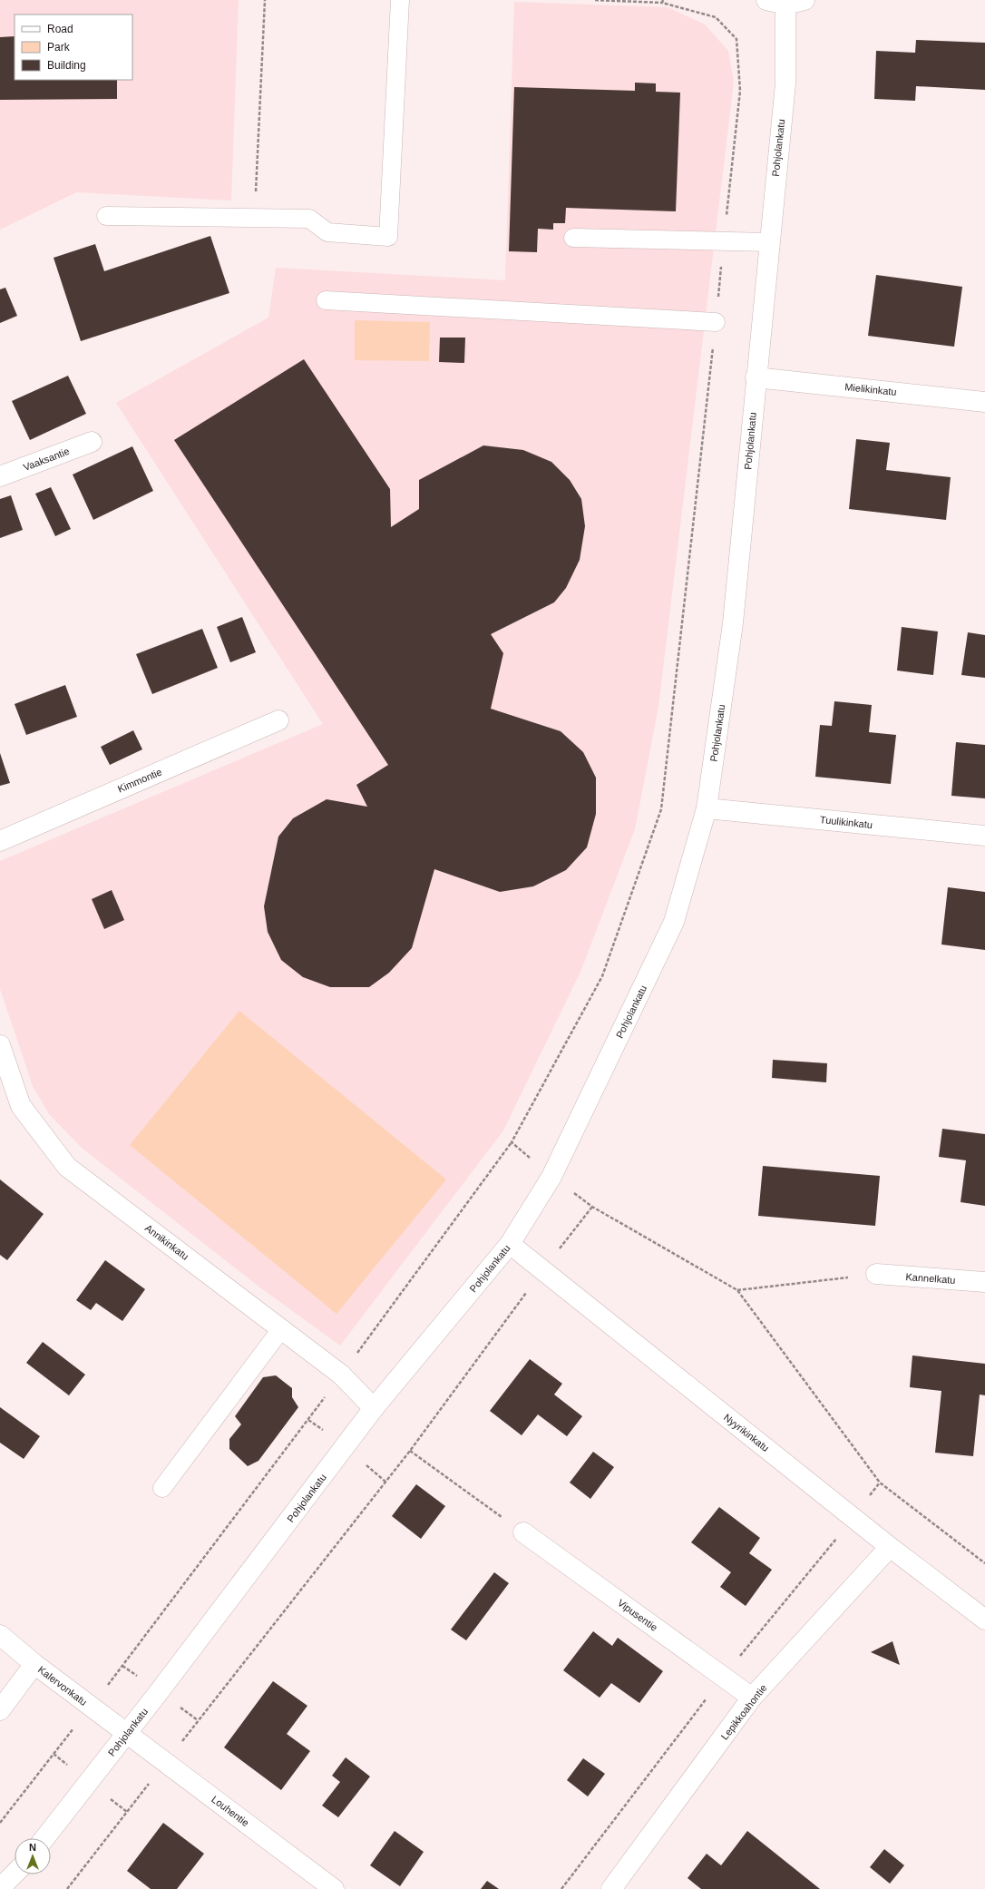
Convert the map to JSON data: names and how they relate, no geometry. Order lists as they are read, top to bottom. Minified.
{"streets":{"street":["Pohjolankatu","Mielikinkatu","Vaaksantie","Kimmontie","Tuulikinkatu","Annikinkatu","Kannelkatu","Nyyrikinkatu","Vipusentie","Kalervonkatu","Lepikkoahontie","Louhentie"]},"crossings":[["Pohjolankatu","Mielikinkatu"],["Pohjolankatu","Tuulikinkatu"],["Pohjolankatu","Annikinkatu"],["Pohjolankatu","Nyyrikinkatu"],["Pohjolankatu","Kalervonkatu"],["Pohjolankatu","Louhentie"],["Nyyrikinkatu","Lepikkoahontie"],["Vipusentie","Lepikkoahontie"],["Kalervonkatu","Louhentie"]],"legend":["Road","Park","Building"],"north":"top"}
